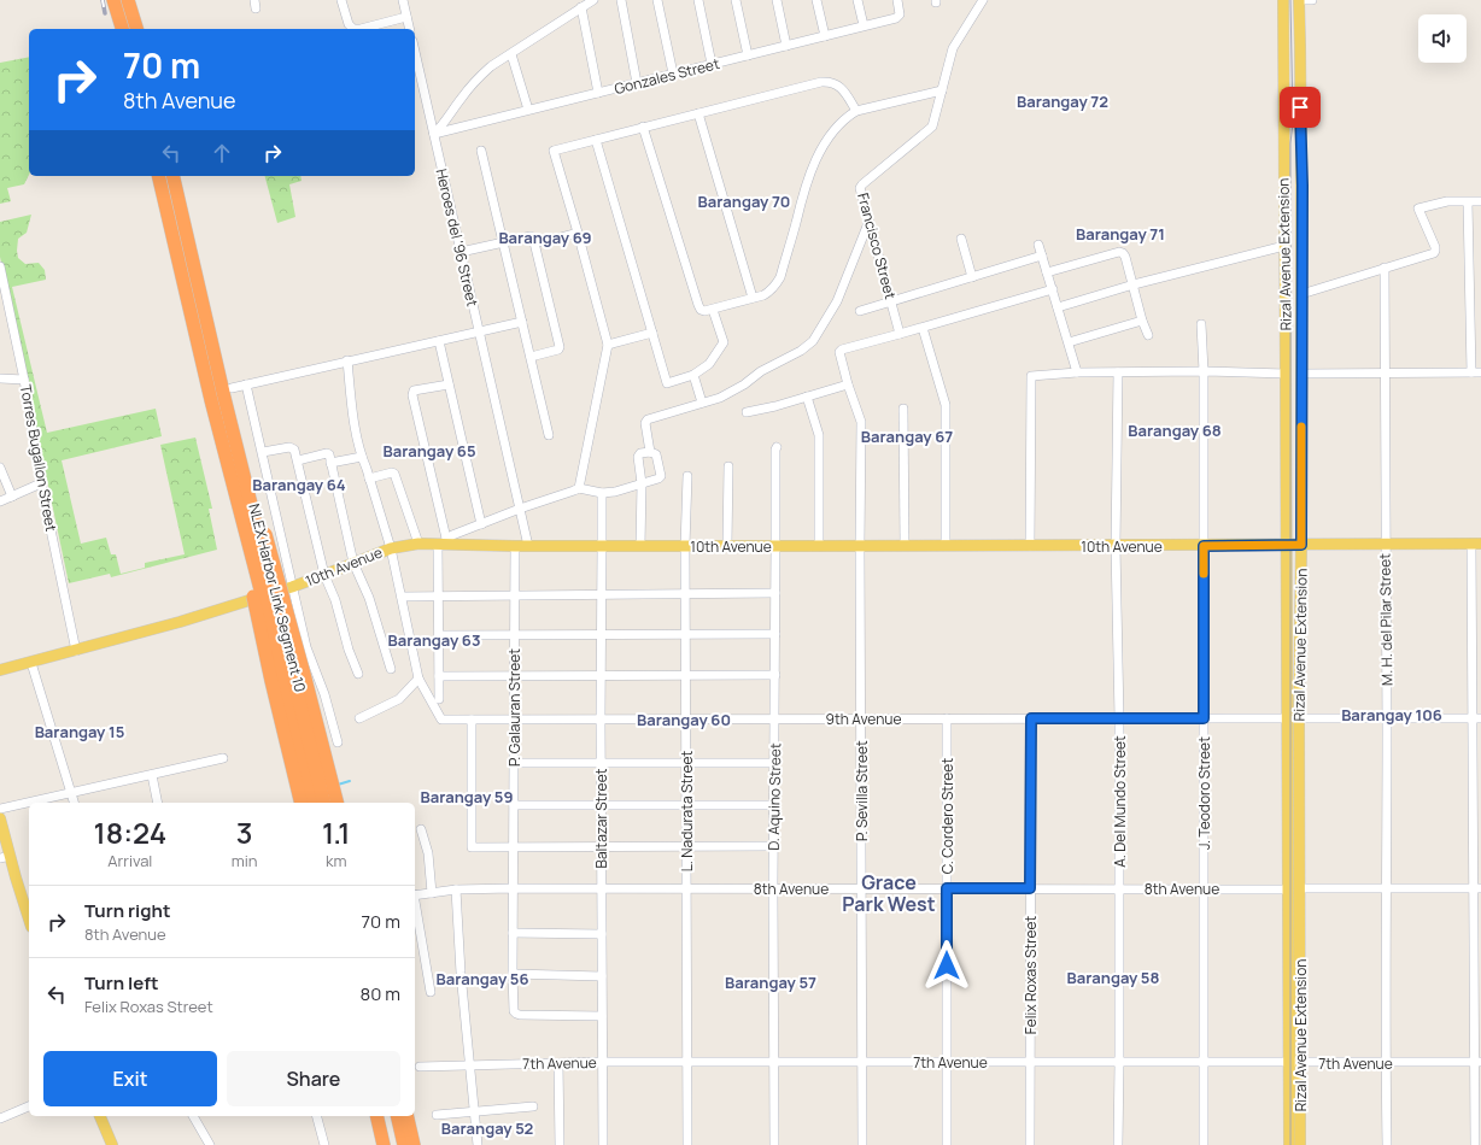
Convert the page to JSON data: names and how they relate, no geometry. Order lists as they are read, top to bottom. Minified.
{"streets":{"highway":["NLEX Harbor Link Segment 10"],"main road":["Rizal Avenue Extension","10th Avenue"],"street":["Gonzales Street","Heroes del '96 Street","Francisco Street","Torres Bugallon Street","M. H. del Pilar Street","P. Galauran Street","9th Avenue","P. Sevilla Street","J. Teodoro Street","D. Aquino Street","A. Del Mundo Street","L. Nadurata Street","C. Cordero Street","Baltazar Street","8th Avenue","Felix Roxas Street","7th Avenue"]},"crossings":[["Gonzales Street","Heroes del '96 Street"],["Heroes del '96 Street","10th Avenue"],["Francisco Street","P. Sevilla Street"],["Rizal Avenue Extension","10th Avenue"],["Rizal Avenue Extension","9th Avenue"],["Rizal Avenue Extension","8th Avenue"],["Rizal Avenue Extension","7th Avenue"],["Torres Bugallon Street","10th Avenue"],["10th Avenue","M. H. del Pilar Street"],["10th Avenue","P. Galauran Street"],["10th Avenue","P. Sevilla Street"],["10th Avenue","J. Teodoro Street"],["10th Avenue","D. Aquino Street"],["10th Avenue","A. Del Mundo Street"],["10th Avenue","L. Nadurata Street"],["10th Avenue","Baltazar Street"],["M. H. del Pilar Street","7th Avenue"],["P. Galauran Street","9th Avenue"],["P. Galauran Street","Baltazar Street"],["P. Galauran Street","8th Avenue"],["9th Avenue","P. Sevilla Street"],["9th Avenue","J. Teodoro Street"],["9th Avenue","D. Aquino Street"],["9th Avenue","A. Del Mundo Street"],["9th Avenue","L. Nadurata Street"],["9th Avenue","C. Cordero Street"],["9th Avenue","Baltazar Street"],["9th Avenue","Felix Roxas Street"],["P. Sevilla Street","8th Avenue"],["P. Sevilla Street","7th Avenue"],["J. Teodoro Street","8th Avenue"],["J. Teodoro Street","7th Avenue"],["D. Aquino Street","8th Avenue"],["D. Aquino Street","7th Avenue"],["A. Del Mundo Street","8th Avenue"],["A. Del Mundo Street","7th Avenue"],["L. Nadurata Street","8th Avenue"],["L. Nadurata Street","7th Avenue"],["C. Cordero Street","8th Avenue"],["C. Cordero Street","7th Avenue"],["Baltazar Street","8th Avenue"],["Baltazar Street","7th Avenue"],["8th Avenue","Felix Roxas Street"],["Felix Roxas Street","7th Avenue"]],"districts":["Barangay 72","Barangay 70","Barangay 71","Barangay 69","Barangay 68","Barangay 67","Barangay 65","Barangay 64","Barangay 63","Barangay 106","Barangay 60","Barangay 15","Barangay 59","Grace Park West","Barangay 58","Barangay 56","Barangay 57","Barangay 52"],"page":{"turn":["70 m","8th Avenue"],"eta":["18:24","Arrival","3","min","1.1","km"],"list":[{"name":"Turn right","note":"8th Avenue","value":"70 m"},{"name":"Turn left","note":"Felix Roxas Street","value":"80 m"}],"buttons":["Exit","Share"]}}
